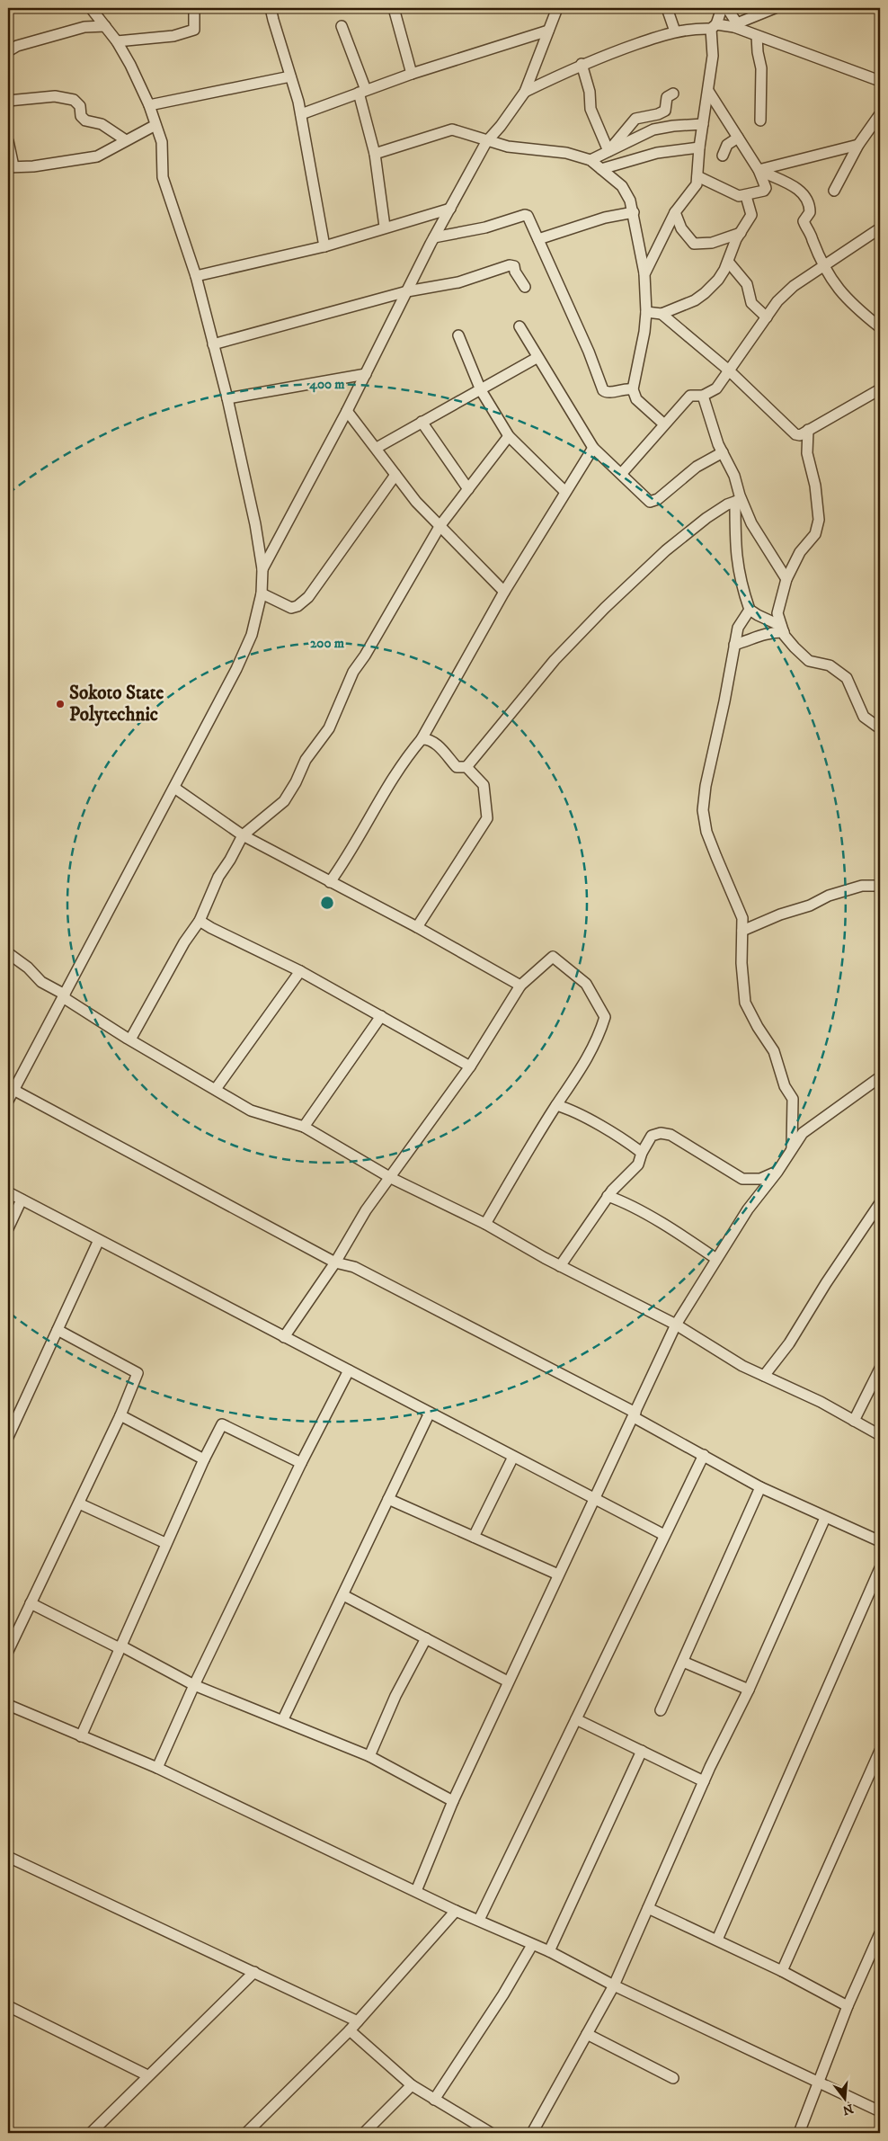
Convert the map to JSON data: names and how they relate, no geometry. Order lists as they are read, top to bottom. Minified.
{"places":["Sokoto State Polytechnic"],"north":"bottom","rings":["400 m","200 m"]}
